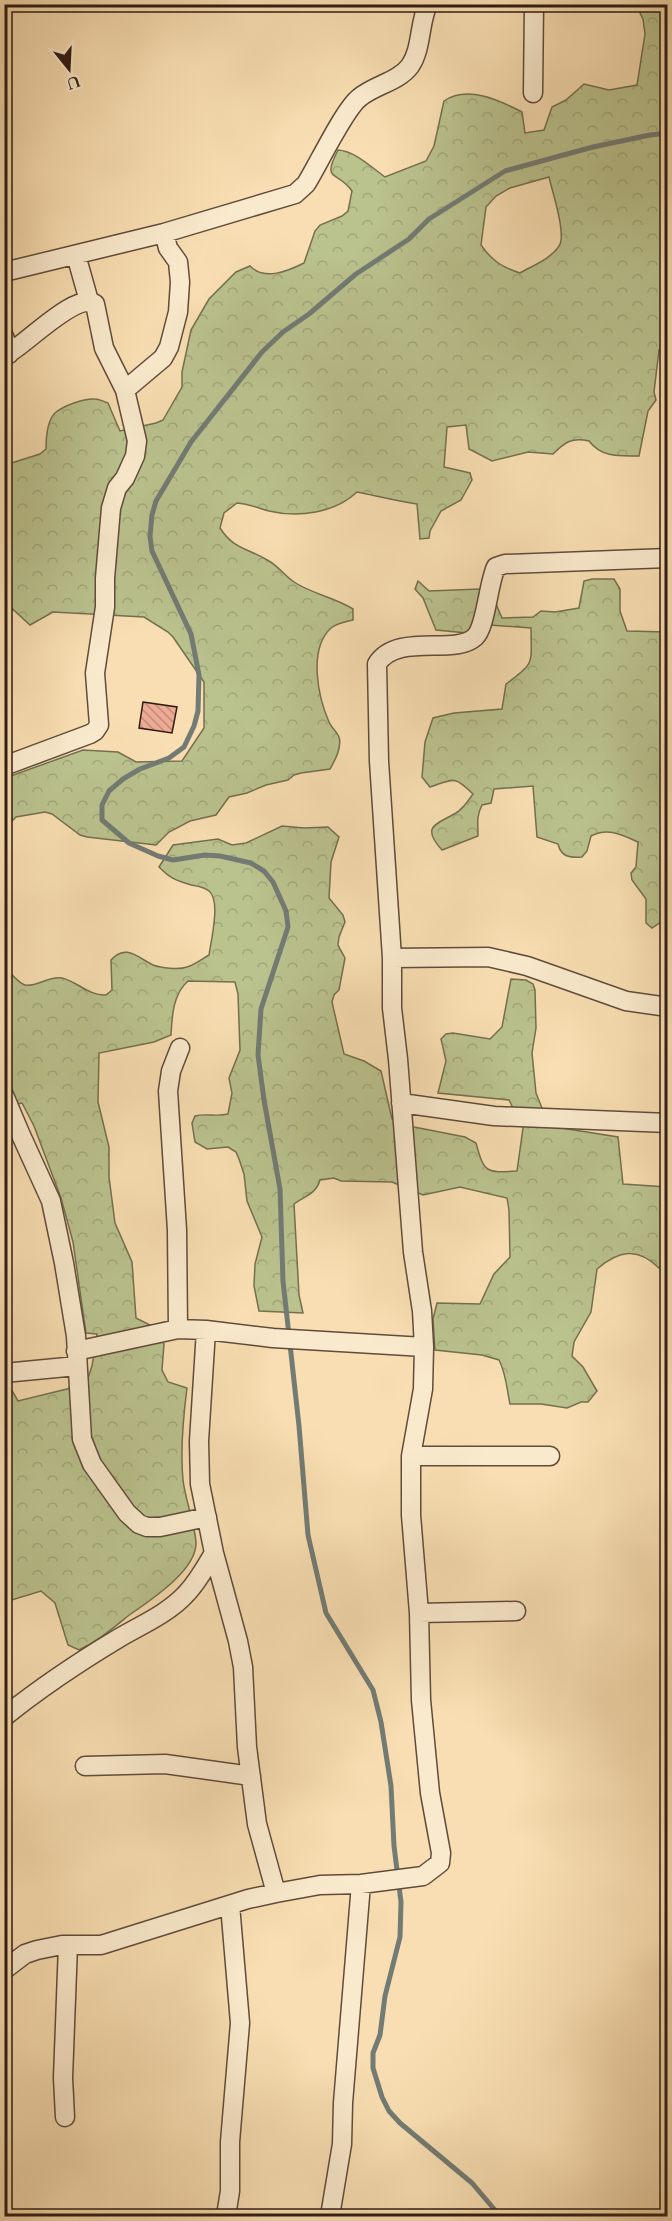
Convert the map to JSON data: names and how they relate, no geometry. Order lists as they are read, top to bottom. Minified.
{"north":"bottom"}
